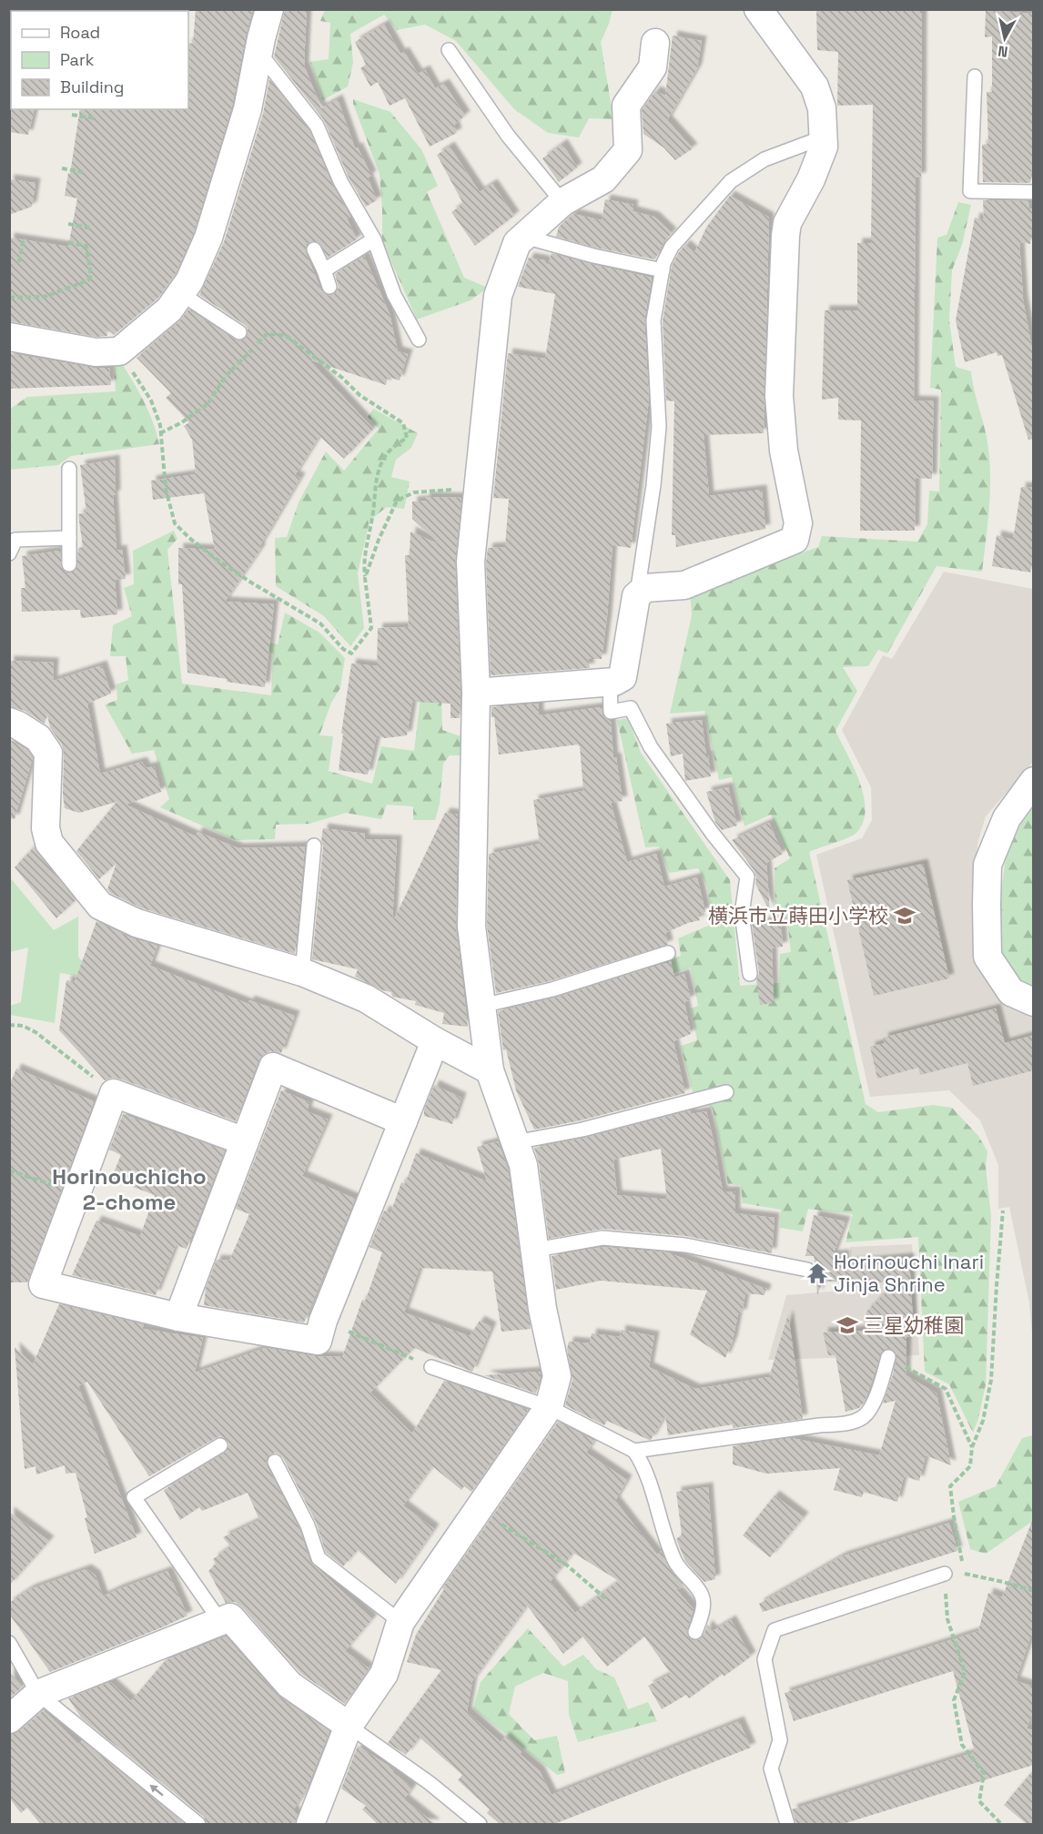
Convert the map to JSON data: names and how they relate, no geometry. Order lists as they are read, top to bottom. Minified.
{"districts":["Horinouchicho 2-chome"],"places":{"school or university":["横浜市立蒔田小学校","三星幼稚園"],"temple":["Horinouchi Inari Jinja Shrine"]},"legend":["Road","Park","Building"],"north":"bottom"}
